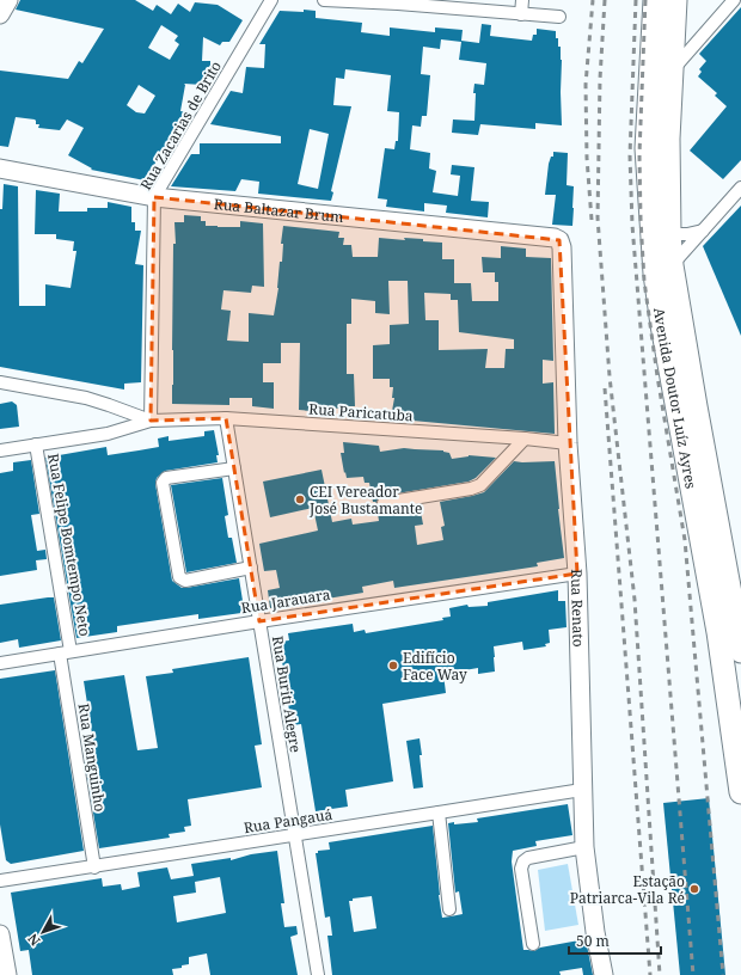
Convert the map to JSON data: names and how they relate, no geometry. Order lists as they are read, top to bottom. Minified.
{"streets":{"highway":["Avenida Doutor Luíz Ayres"],"street":["Rua Zacarias de Brito","Rua Baltazar Brum","Rua Paricatuba","Rua Felipe Bomtempo Neto","Rua Jarauara","Rua Renato","Rua Buriti Alegre","Rua Manguinho","Rua Pangauá"]},"crossings":[["Rua Zacarias de Brito","Rua Baltazar Brum"],["Rua Zacarias de Brito","Rua Paricatuba"],["Rua Baltazar Brum","Rua Renato"],["Rua Paricatuba","Rua Renato"],["Rua Paricatuba","Rua Buriti Alegre"],["Rua Felipe Bomtempo Neto","Rua Jarauara"],["Rua Felipe Bomtempo Neto","Rua Manguinho"],["Rua Jarauara","Rua Renato"],["Rua Jarauara","Rua Buriti Alegre"],["Rua Jarauara","Rua Manguinho"],["Rua Renato","Rua Pangauá"],["Rua Buriti Alegre","Rua Pangauá"],["Rua Manguinho","Rua Pangauá"]],"places":["CEI Vereador José Bustamante","Edifício Face Way","Estação Patriarca-Vila Ré"],"scale_bar":"50 m","north":"bottom left"}
